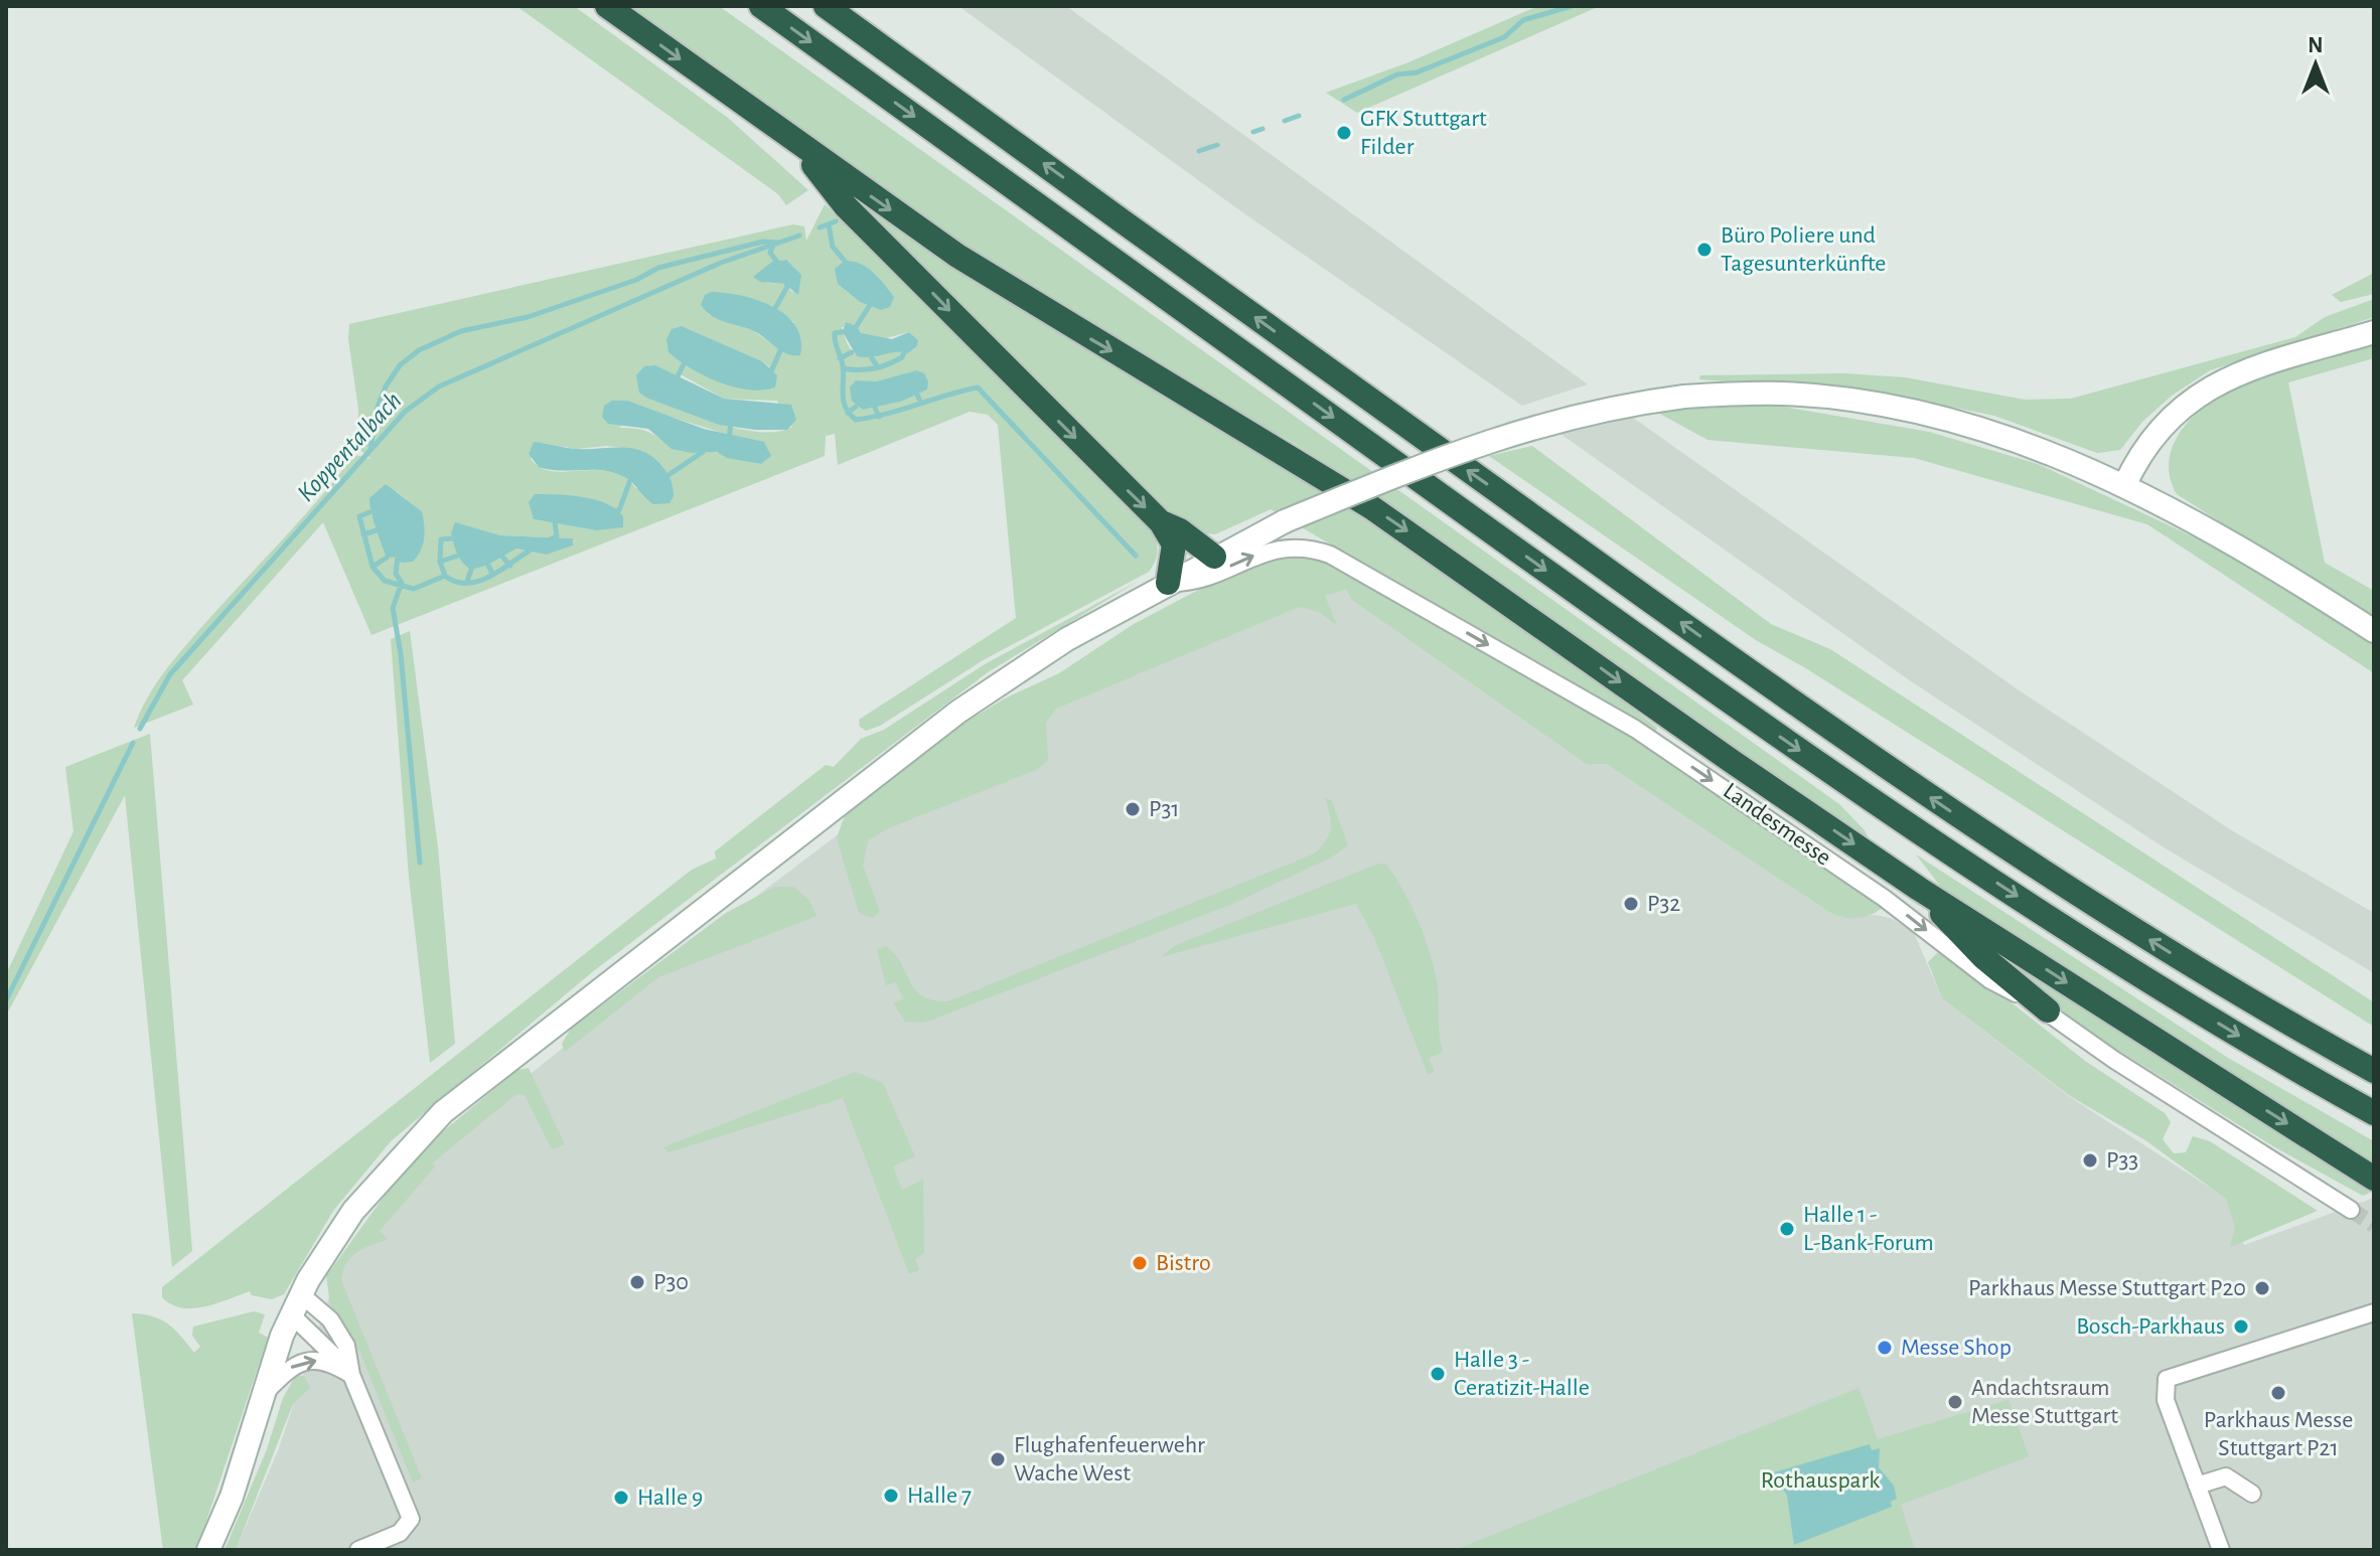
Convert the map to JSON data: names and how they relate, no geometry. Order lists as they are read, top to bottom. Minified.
{"streets":{"street":["Landesmesse"]},"one_way":["Landesmesse"],"water":["Koppentalbach"],"parks":["Rothauspark"],"places":["GFK Stuttgart Filder","Büro Poliere und Tagesunterkünfte","P31","P32","P33","Halle 1 - L-Bank-Forum","Bistro","P30","Parkhaus Messe Stuttgart P20","Bosch-Parkhaus","Messe Shop","Halle 3 - Ceratizit-Halle","Parkhaus Messe Stuttgart P21","Andachtsraum Messe Stuttgart","Flughafenfeuerwehr Wache West","Halle 7","Halle 9"],"north":"top"}
